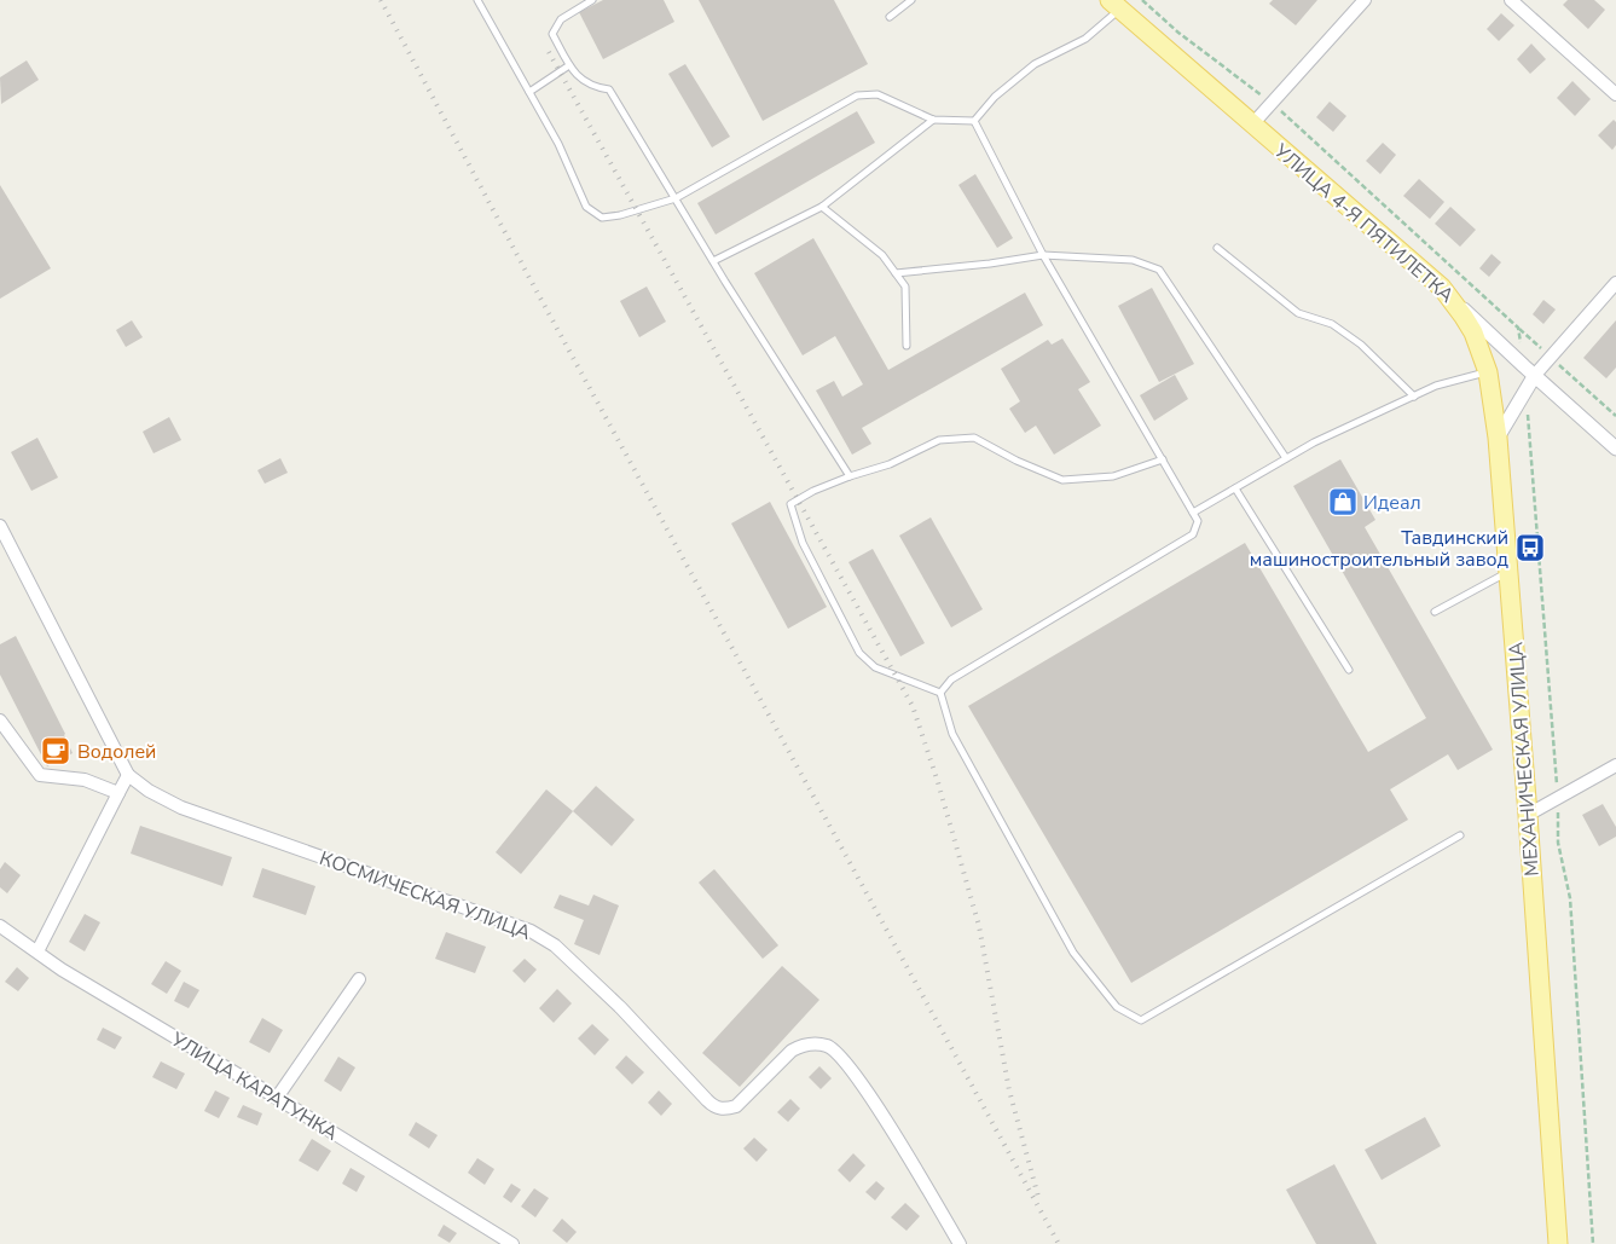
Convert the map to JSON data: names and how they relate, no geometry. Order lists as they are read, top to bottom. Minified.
{"streets":{"main road":["УЛИЦА 4-Я ПЯТИЛЕТКА","МЕХАНИЧЕСКАЯ УЛИЦА"],"street":["КОСМИЧЕСКАЯ УЛИЦА","УЛИЦА КАРАТУНКА"]},"crossings":[["УЛИЦА 4-Я ПЯТИЛЕТКА","МЕХАНИЧЕСКАЯ УЛИЦА"]],"places":{"shop":["Идеал"],"bus stop":["Тавдинский машиностроительный завод"],"cafe":["Водолей"]}}
